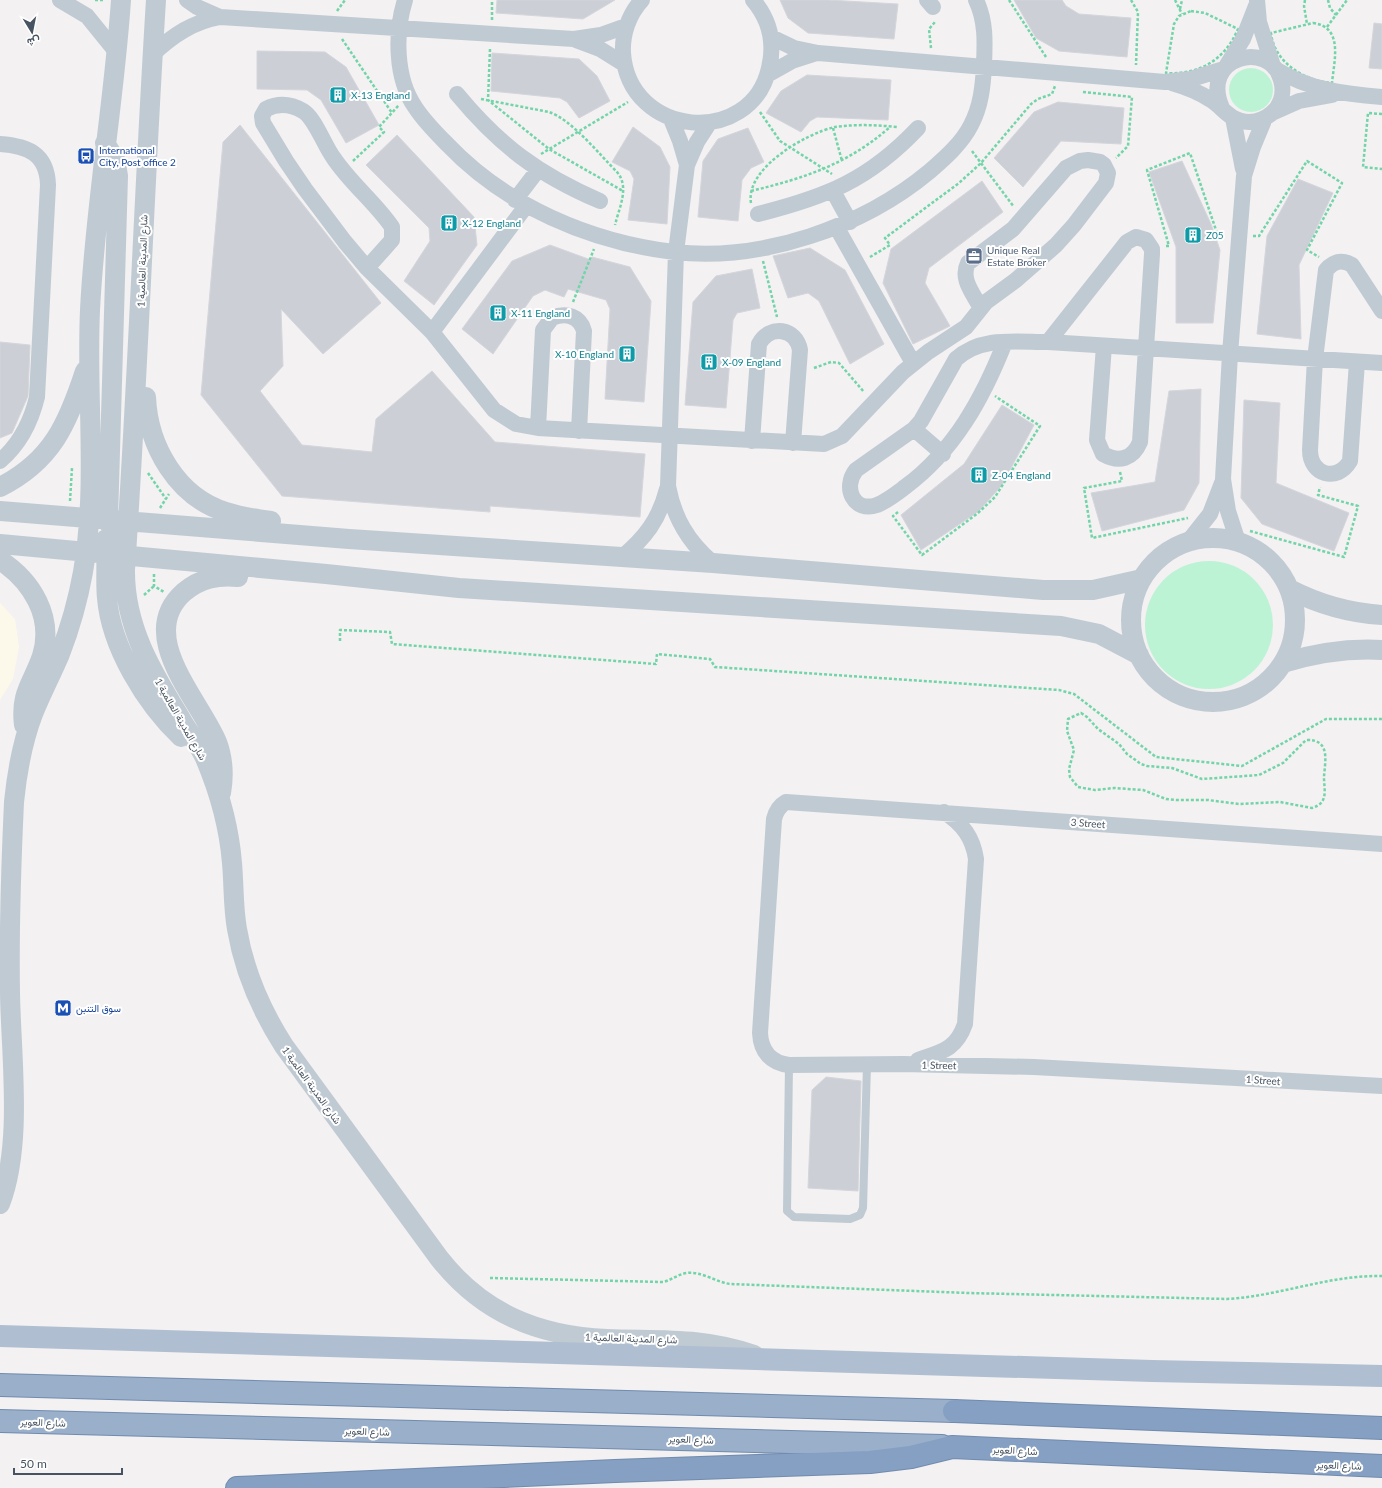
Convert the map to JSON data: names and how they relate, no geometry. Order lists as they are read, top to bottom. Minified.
{"streets":{"highway":["شارع العوير"],"street":["شارع المدينة العالمية 1","3 Street","1 Street"]},"crossings":[["3 Street","1 Street"]],"places":{"building":["X-13 England","X-12 England","Z05","X-11 England","X-10 England","X-09 England","Z-04 England"],"bus stop":["International City, Post office 2"],"office":["Unique Real Estate Broker"],"metro station":["سوق التنبن"]},"scale_bar":"50 m","north":"bottom"}
